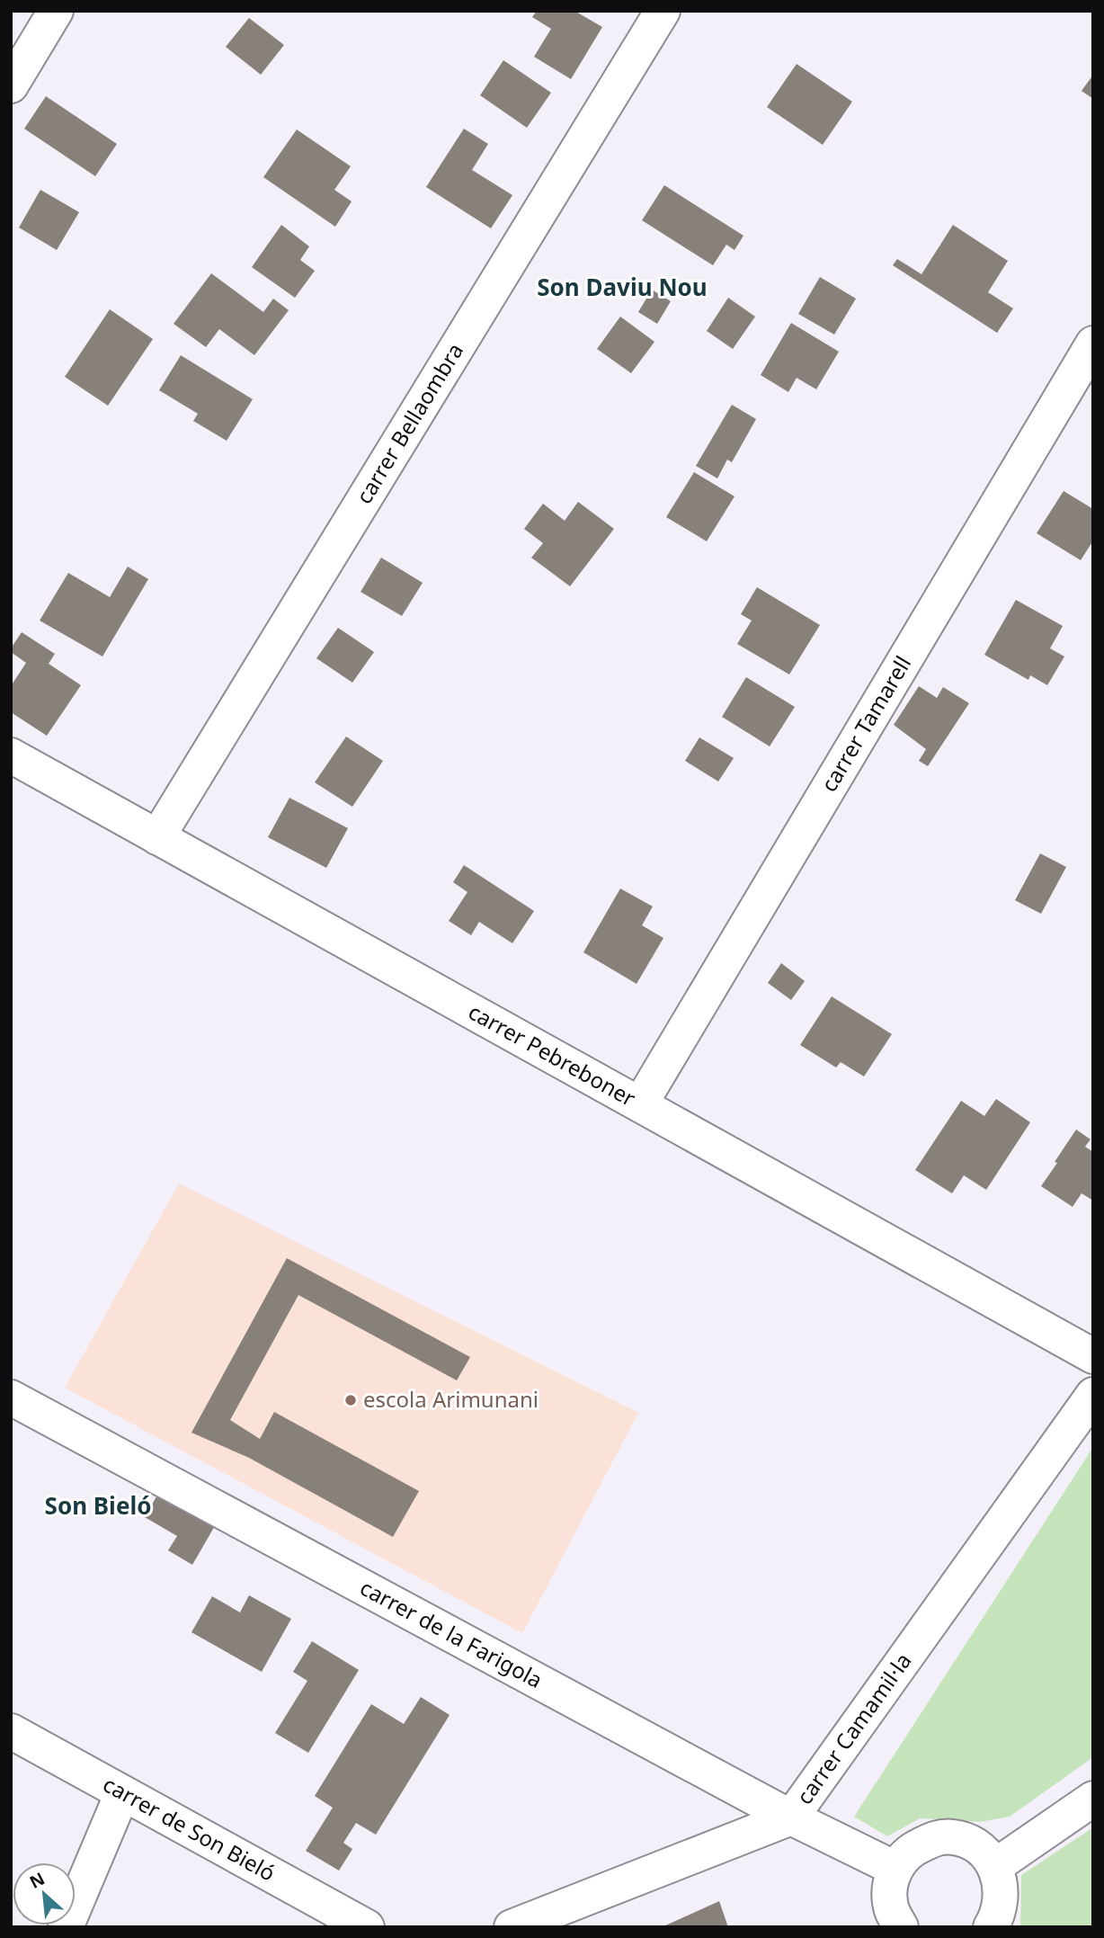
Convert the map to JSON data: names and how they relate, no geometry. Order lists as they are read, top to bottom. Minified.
{"streets":{"street":["carrer Bellaombra","carrer Tamarell","carrer Pebreboner","carrer de la Farigola","carrer Camamil·la","carrer de Son Bieló"]},"crossings":[["carrer Bellaombra","carrer Pebreboner"],["carrer Tamarell","carrer Pebreboner"],["carrer de la Farigola","carrer Camamil·la"]],"districts":["Son Daviu Nou","Son Bieló"],"places":["escola Arimunani"],"north":"top left"}
